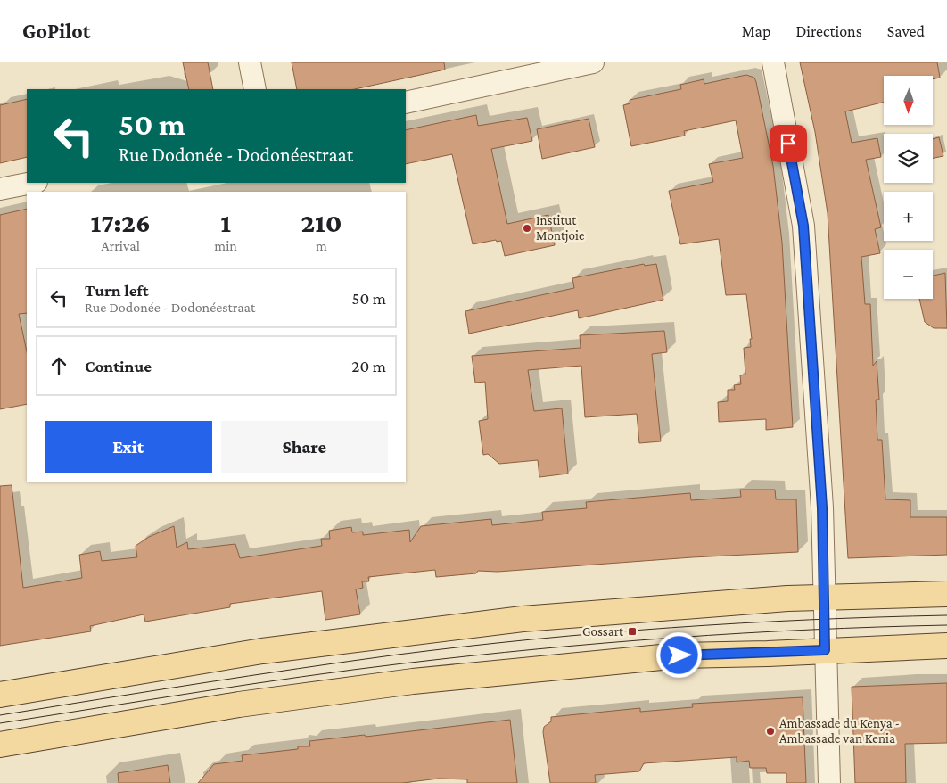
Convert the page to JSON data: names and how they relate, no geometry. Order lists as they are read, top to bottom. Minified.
{"places":{"other":["Institut Montjoie","Ambassade du Kenya - Ambassade van Kenia"],"transit":["Gossart"]},"north":"bottom","page":{"header":"GoPilot","nav":["Map","Directions","Saved"],"map_buttons":["+","−"],"turn":["50 m","Rue Dodonée - Dodonéestraat"],"eta":["17:26","Arrival","1","min","210","m"],"list":[{"name":"Turn left","note":"Rue Dodonée - Dodonéestraat","value":"50 m"},{"name":"Continue","value":"20 m"}],"buttons":["Exit","Share"]}}
